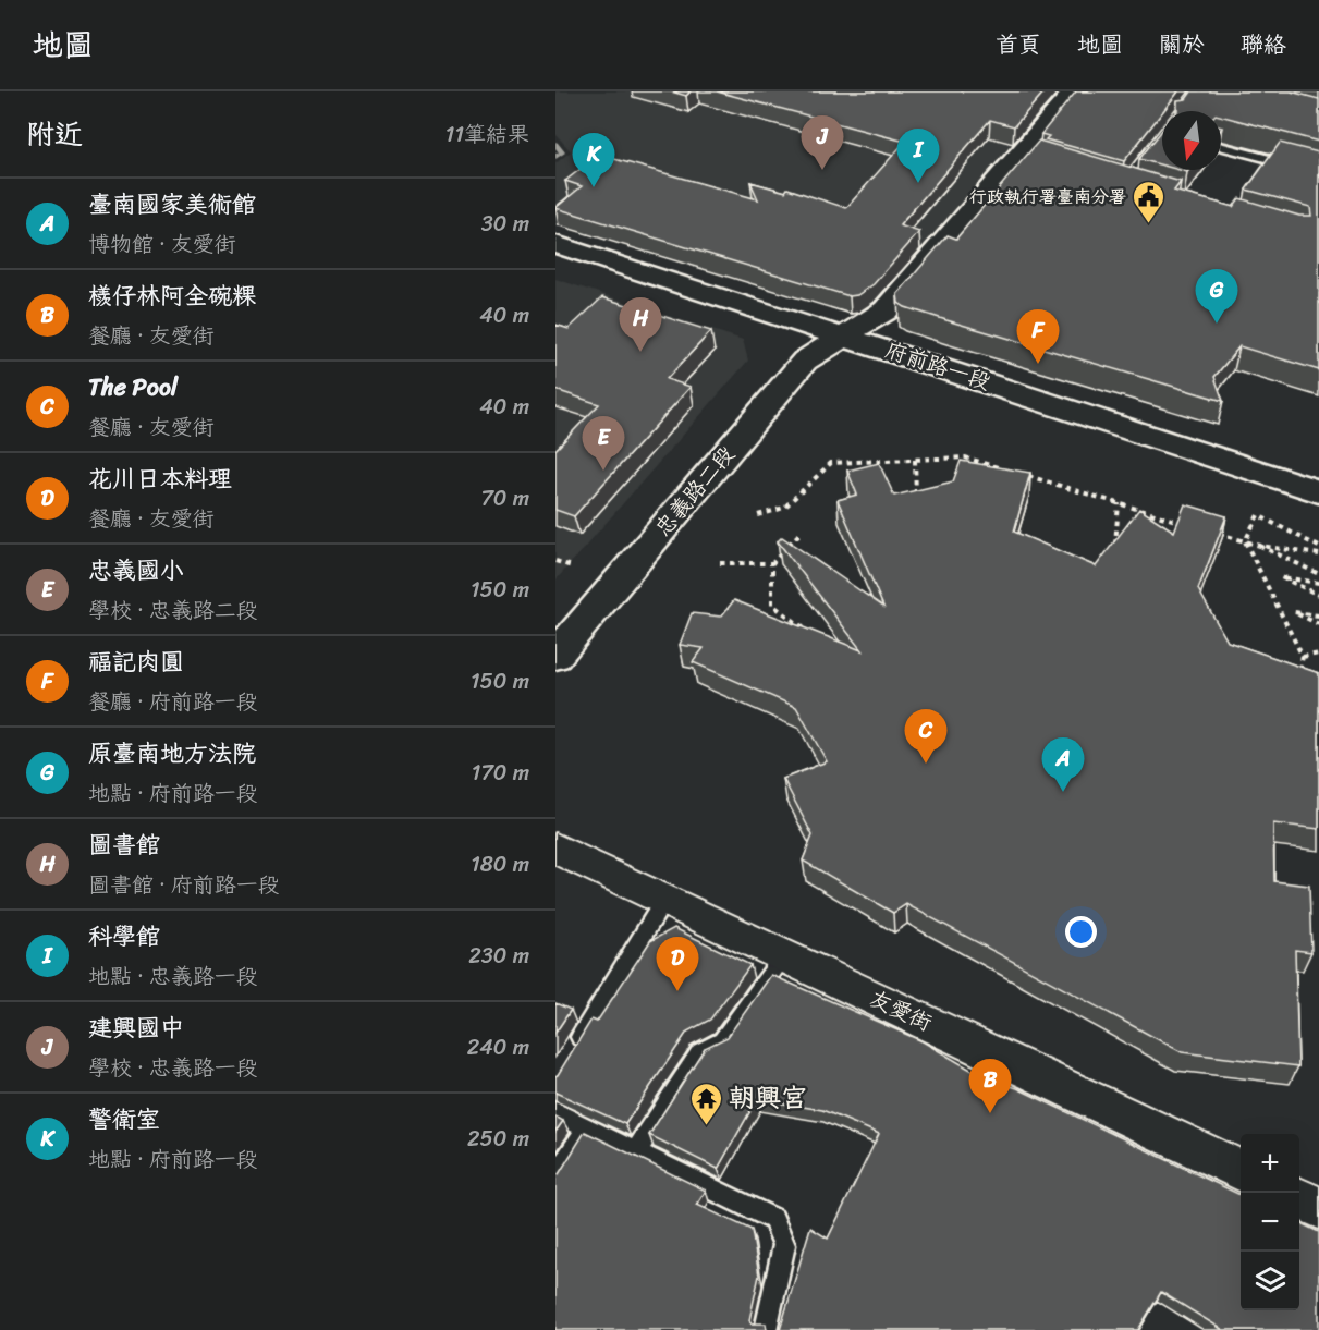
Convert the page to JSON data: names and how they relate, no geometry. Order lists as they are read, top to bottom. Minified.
{"streets":{"street":["府前路一段","忠義路二段","友愛街"]},"crossings":[["府前路一段","忠義路二段"]],"places":{"public building":["行政執行署臺南分署"],"temple":["朝興宮"]},"north":"bottom","page":{"header":"地圖","nav":["首頁","地圖","關於","聯絡"],"heading":["附近","11筆結果"],"pins":["J","I","K","G","H","F","E","C","A","D","B"],"list":[{"mark":"A","name":"臺南國家美術館","note":"博物館 · 友愛街","value":"30 m"},{"mark":"B","name":"檨仔林阿全碗粿","note":"餐廳 · 友愛街","value":"40 m"},{"mark":"C","name":"The Pool","note":"餐廳 · 友愛街","value":"40 m"},{"mark":"D","name":"花川日本料理","note":"餐廳 · 友愛街","value":"70 m"},{"mark":"E","name":"忠義國小","note":"學校 · 忠義路二段","value":"150 m"},{"mark":"F","name":"福記肉圓","note":"餐廳 · 府前路一段","value":"150 m"},{"mark":"G","name":"原臺南地方法院","note":"地點 · 府前路一段","value":"170 m"},{"mark":"H","name":"圖書館","note":"圖書館 · 府前路一段","value":"180 m"},{"mark":"I","name":"科學館","note":"地點 · 忠義路一段","value":"230 m"},{"mark":"J","name":"建興國中","note":"學校 · 忠義路一段","value":"240 m"},{"mark":"K","name":"警衛室","note":"地點 · 府前路一段","value":"250 m"}],"map_buttons":["+","−"]}}
